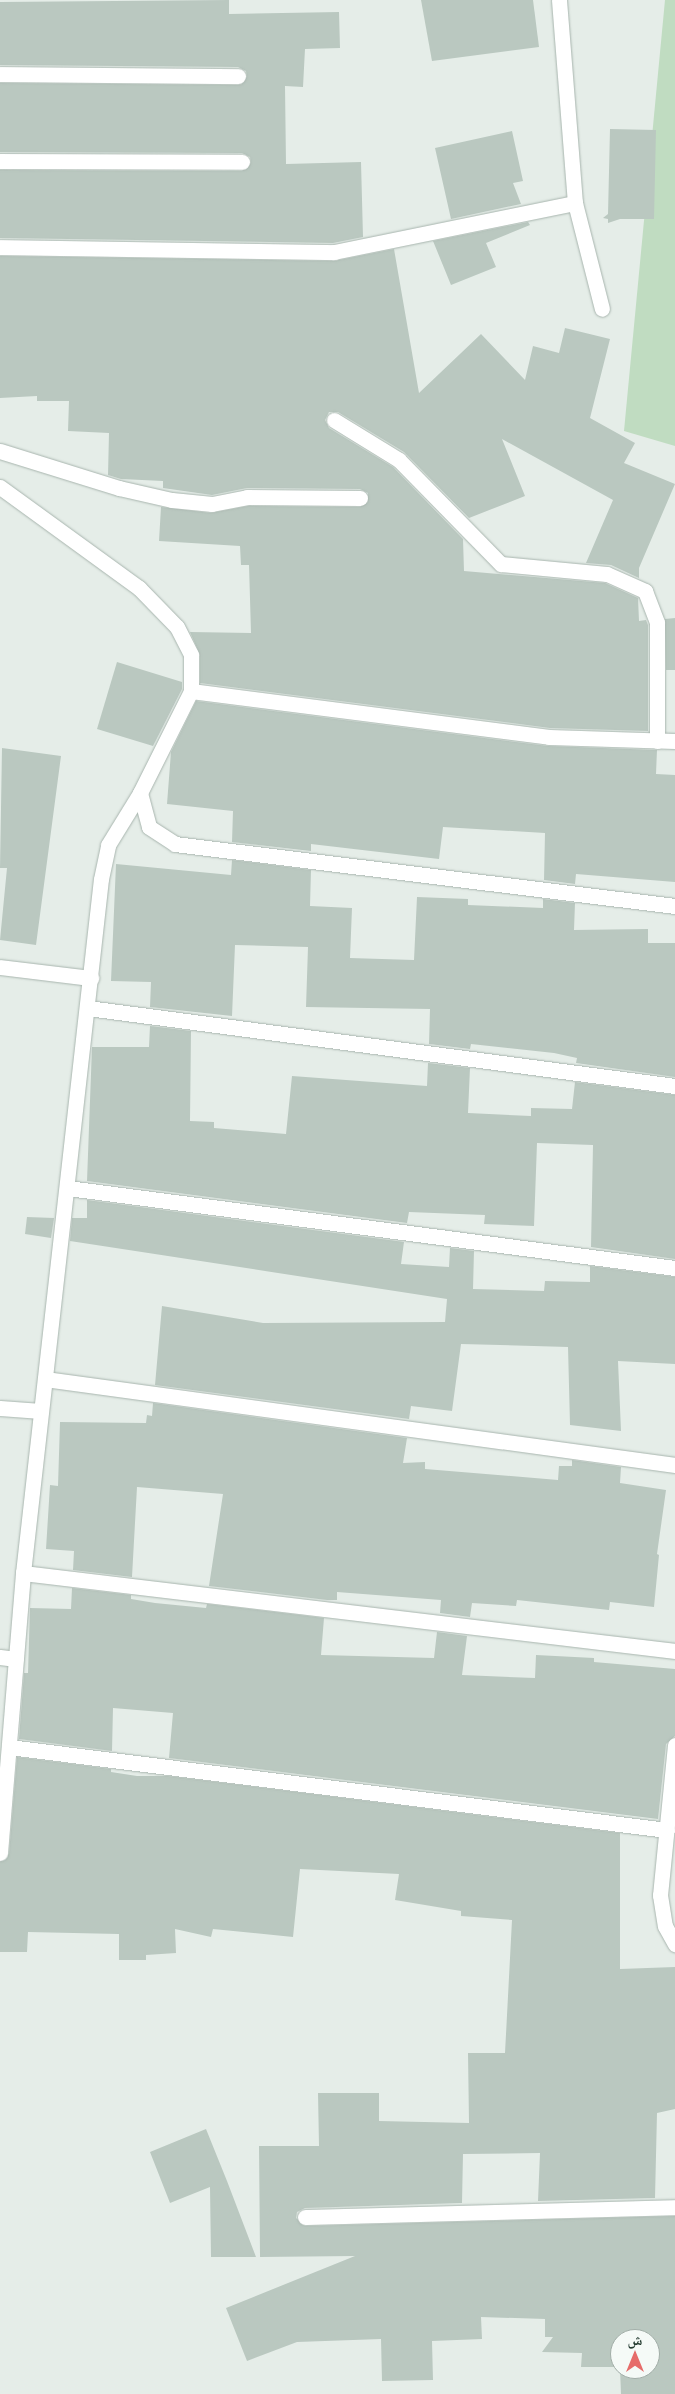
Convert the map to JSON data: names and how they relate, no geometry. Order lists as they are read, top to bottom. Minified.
{"north":"top"}
